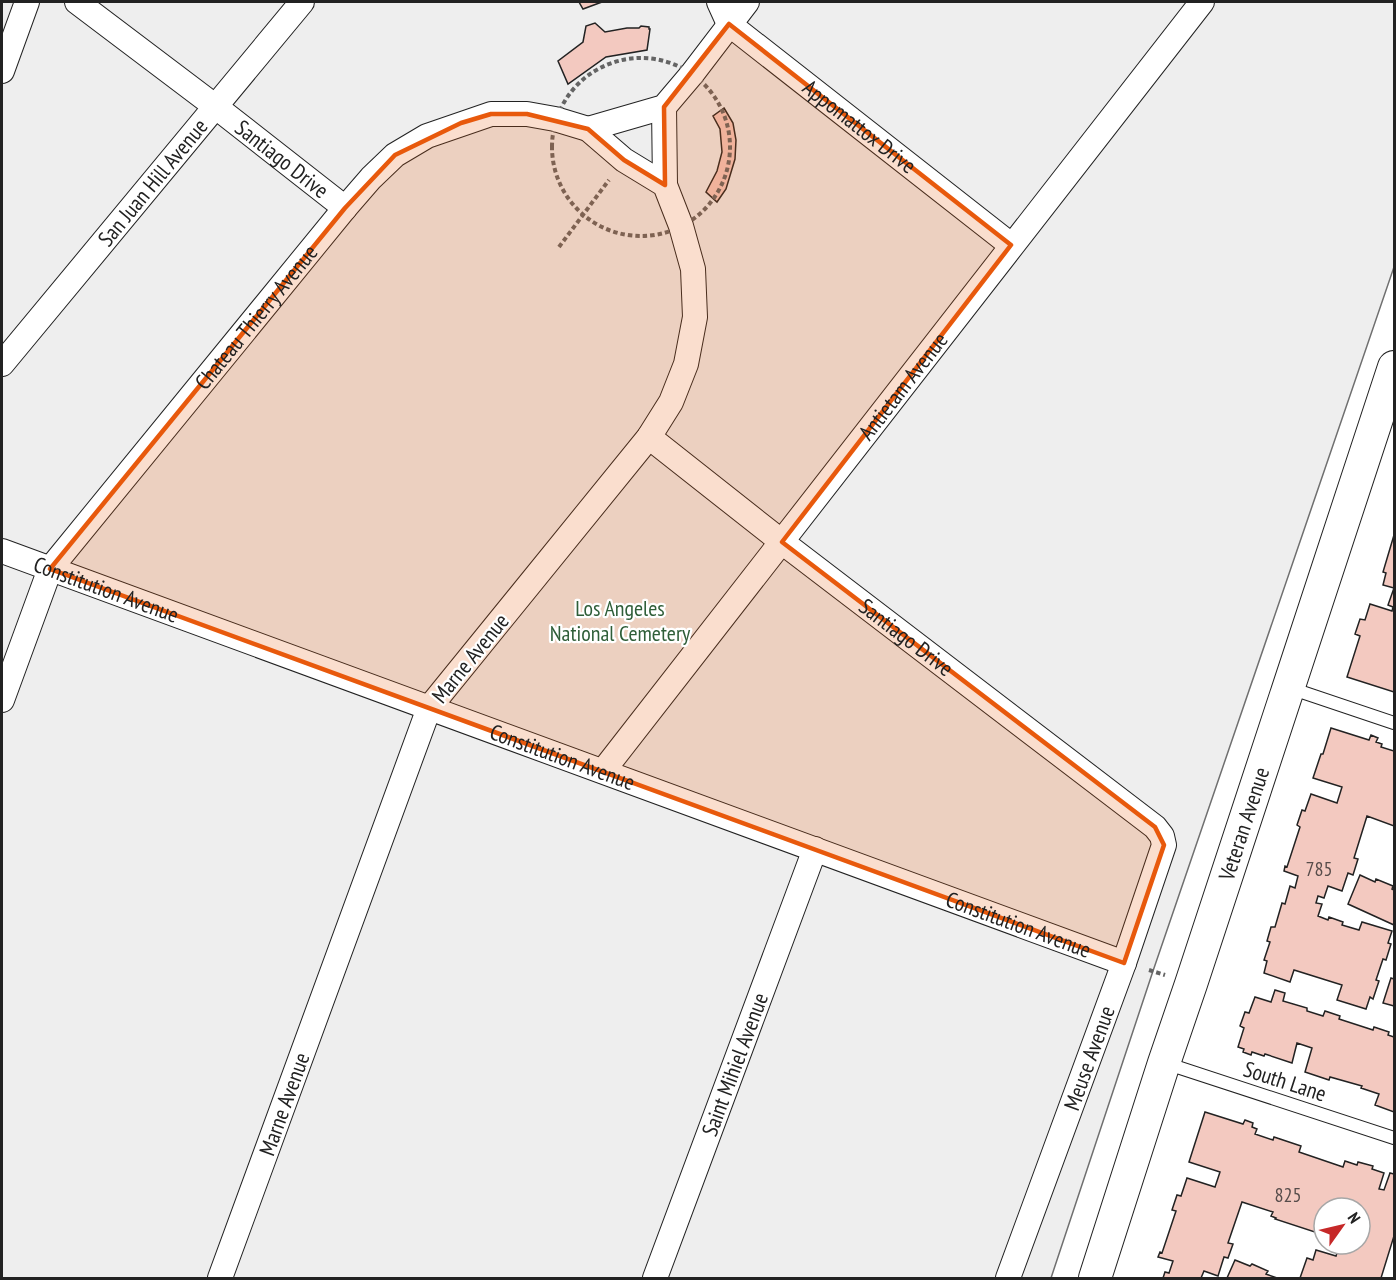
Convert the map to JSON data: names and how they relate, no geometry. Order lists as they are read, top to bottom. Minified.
{"streets":{"street":["Appomattox Drive","Santiago Drive","San Juan Hill Avenue","Chateau Thierry Avenue","Antietam Avenue","Constitution Avenue","Marne Avenue","Veteran Avenue","Meuse Avenue","Saint Mihiel Avenue"],"lane":["South Lane"]},"crossings":[["Appomattox Drive","Antietam Avenue"],["Santiago Drive","San Juan Hill Avenue"],["Santiago Drive","Chateau Thierry Avenue"],["Santiago Drive","Antietam Avenue"],["Santiago Drive","Marne Avenue"],["Santiago Drive","Meuse Avenue"],["Chateau Thierry Avenue","Constitution Avenue"],["Antietam Avenue","Constitution Avenue"],["Constitution Avenue","Marne Avenue"],["Constitution Avenue","Meuse Avenue"],["Constitution Avenue","Saint Mihiel Avenue"],["Veteran Avenue","South Lane"]],"parks":["Los Angeles National Cemetery"],"house_numbers":["785","825"],"north":"top right"}
